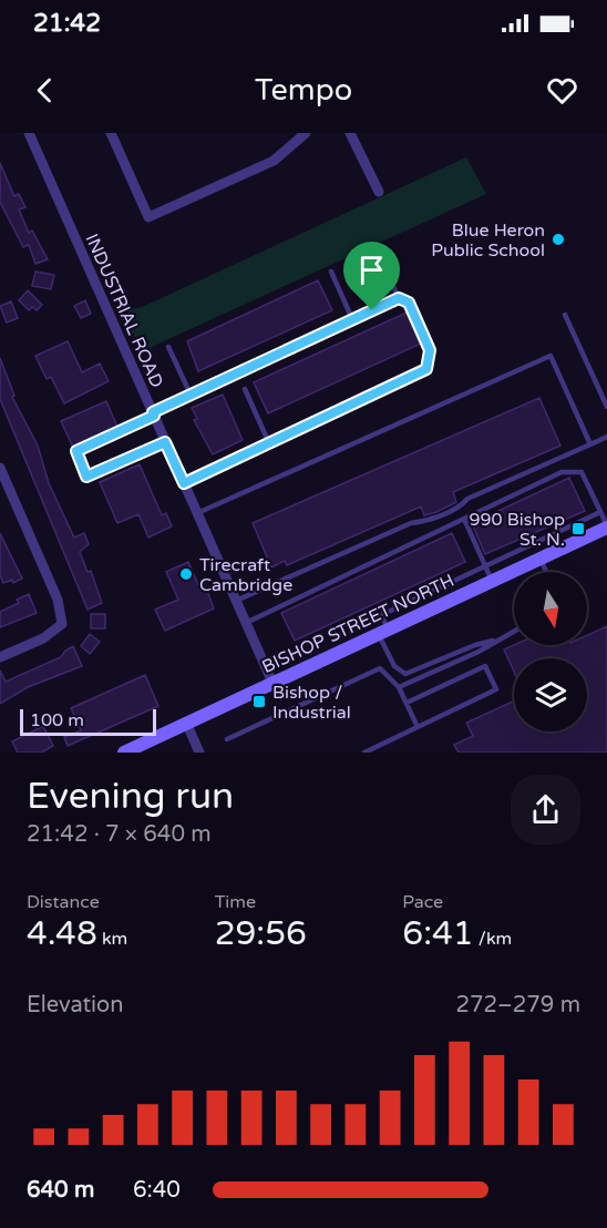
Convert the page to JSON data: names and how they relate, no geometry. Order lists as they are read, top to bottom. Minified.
{"streets":{"main road":["BISHOP STREET NORTH"],"street":["INDUSTRIAL ROAD"]},"crossings":[["INDUSTRIAL ROAD","BISHOP STREET NORTH"]],"places":{"other":["Blue Heron Public School","Tirecraft Cambridge"],"transit":["990 Bishop St. N.","Bishop / Industrial"]},"scale_bar":"100 m","north":"bottom","page":{"status":"21:42","header":"Tempo","scale":"100 m","heading":["Evening run","21:42 · 7 × 640 m"],"stats":[["Distance","4.48 km"],["Time","29:56"],["Pace","6:41 /km"]],"chart":["Elevation","272–279 m"],"list":[{"name":"640 m","note":"6:40"}]}}
